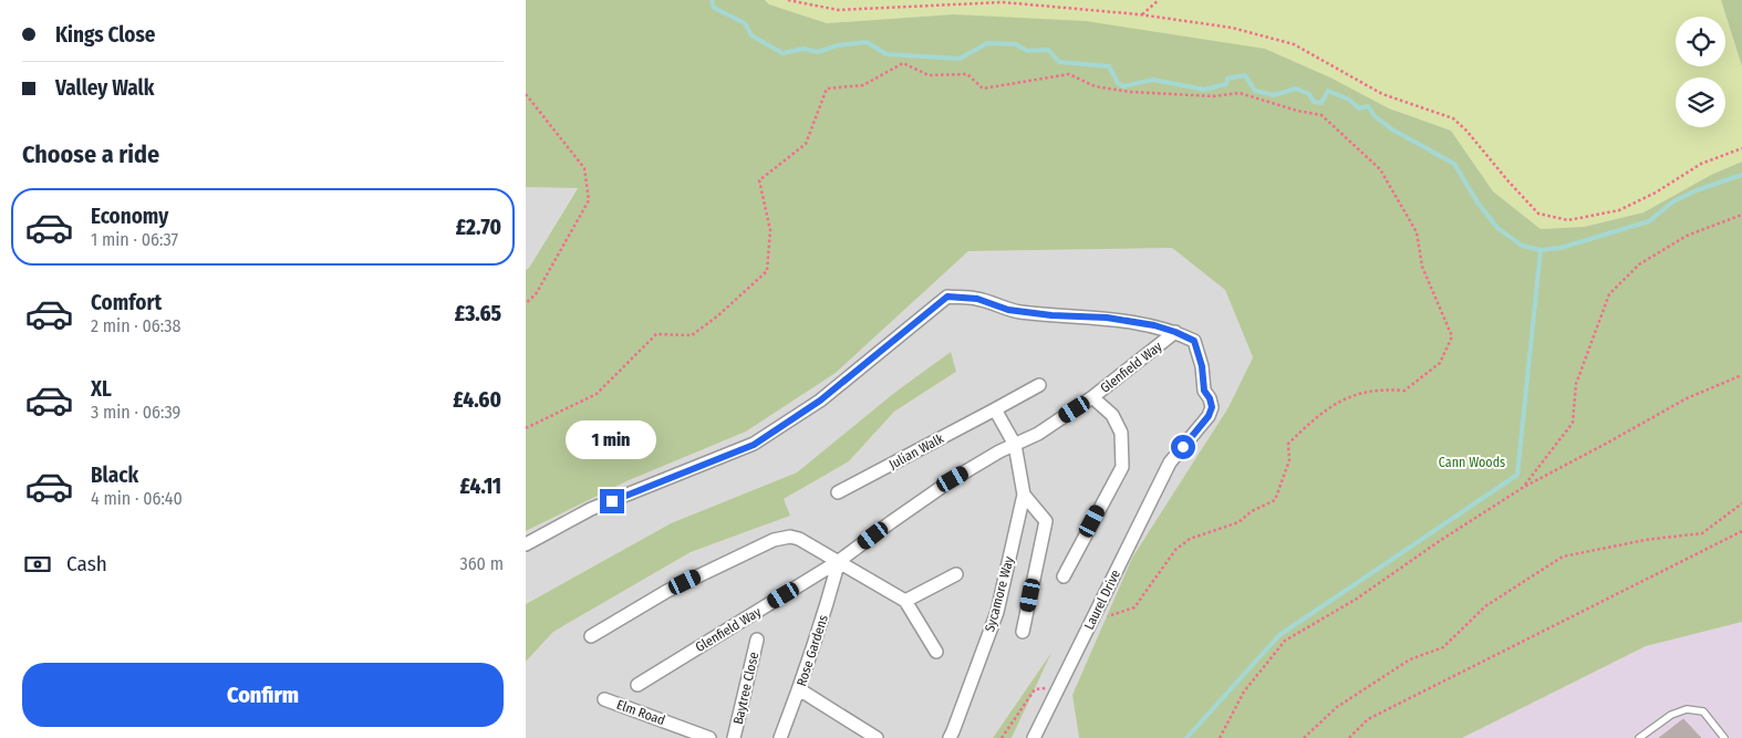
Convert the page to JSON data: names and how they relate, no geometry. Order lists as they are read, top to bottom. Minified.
{"streets":{"street":["Glenfield Way","Julian Walk","Sycamore Way","Laurel Drive","Rose Gardens","Baytree Close","Elm Road"]},"crossings":[["Glenfield Way","Sycamore Way"],["Glenfield Way","Laurel Drive"],["Glenfield Way","Rose Gardens"]],"parks":["Cann Woods"],"page":{"banner":["Kings Close","Valley Walk"],"heading":"Choose a ride","list":[{"name":"Economy","note":"1 min · 06:37","value":"£2.70"},{"name":"Comfort","note":"2 min · 06:38","value":"£3.65"},{"name":"XL","note":"3 min · 06:39","value":"£4.60"},{"name":"Black","note":"4 min · 06:40","value":"£4.11"}],"bubble":"1 min","pay":["Cash","360 m"],"buttons":"Confirm"}}
